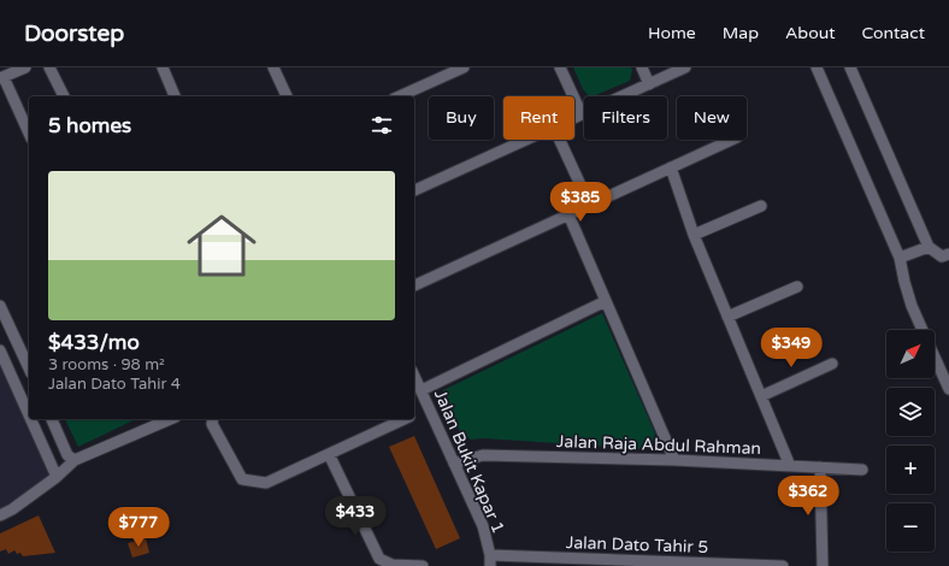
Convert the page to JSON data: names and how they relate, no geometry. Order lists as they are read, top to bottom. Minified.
{"streets":{"street":["Jalan Raja Abdul Rahman","Jalan Bukit Kapar 1","Jalan Dato Tahir 5"]},"crossings":[["Jalan Raja Abdul Rahman","Jalan Bukit Kapar 1"],["Jalan Bukit Kapar 1","Jalan Dato Tahir 5"]],"north":"top right","page":{"header":"Doorstep","nav":["Home","Map","About","Contact"],"chip":["Buy","Rent","Filters","New"],"heading":"5 homes","list":[{"name":"$433/mo","note":"3 rooms · 98 m² · Jalan Dato Tahir 4"}],"price":["$385","$349","$362","$433","$777"],"map_buttons":["+","−"]}}
